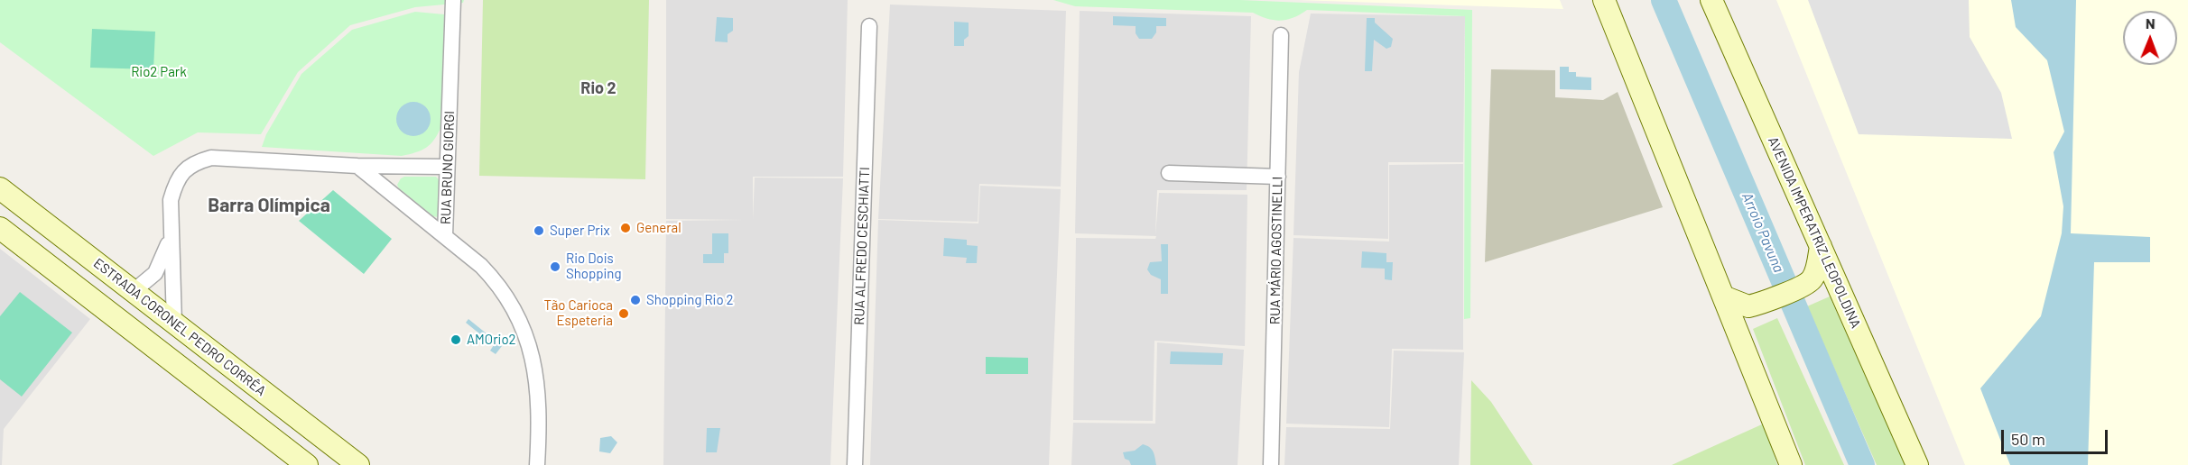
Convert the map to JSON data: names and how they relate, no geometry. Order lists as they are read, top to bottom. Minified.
{"streets":{"street":["RUA BRUNO GIORGI","AVENIDA IMPERATRIZ LEOPOLDINA","RUA ALFREDO CESCHIATTI","RUA MÁRIO AGOSTINELLI","ESTRADA CORONEL PEDRO CORRÊA"]},"districts":["Rio 2","Barra Olímpica"],"water":["Arroio Pavuna"],"parks":["Rio2 Park"],"places":["General","Super Prix","Rio Dois Shopping","Shopping Rio 2","Tão Carioca Espeteria","AMOrio2"],"scale_bar":"50 m","north":"top"}
